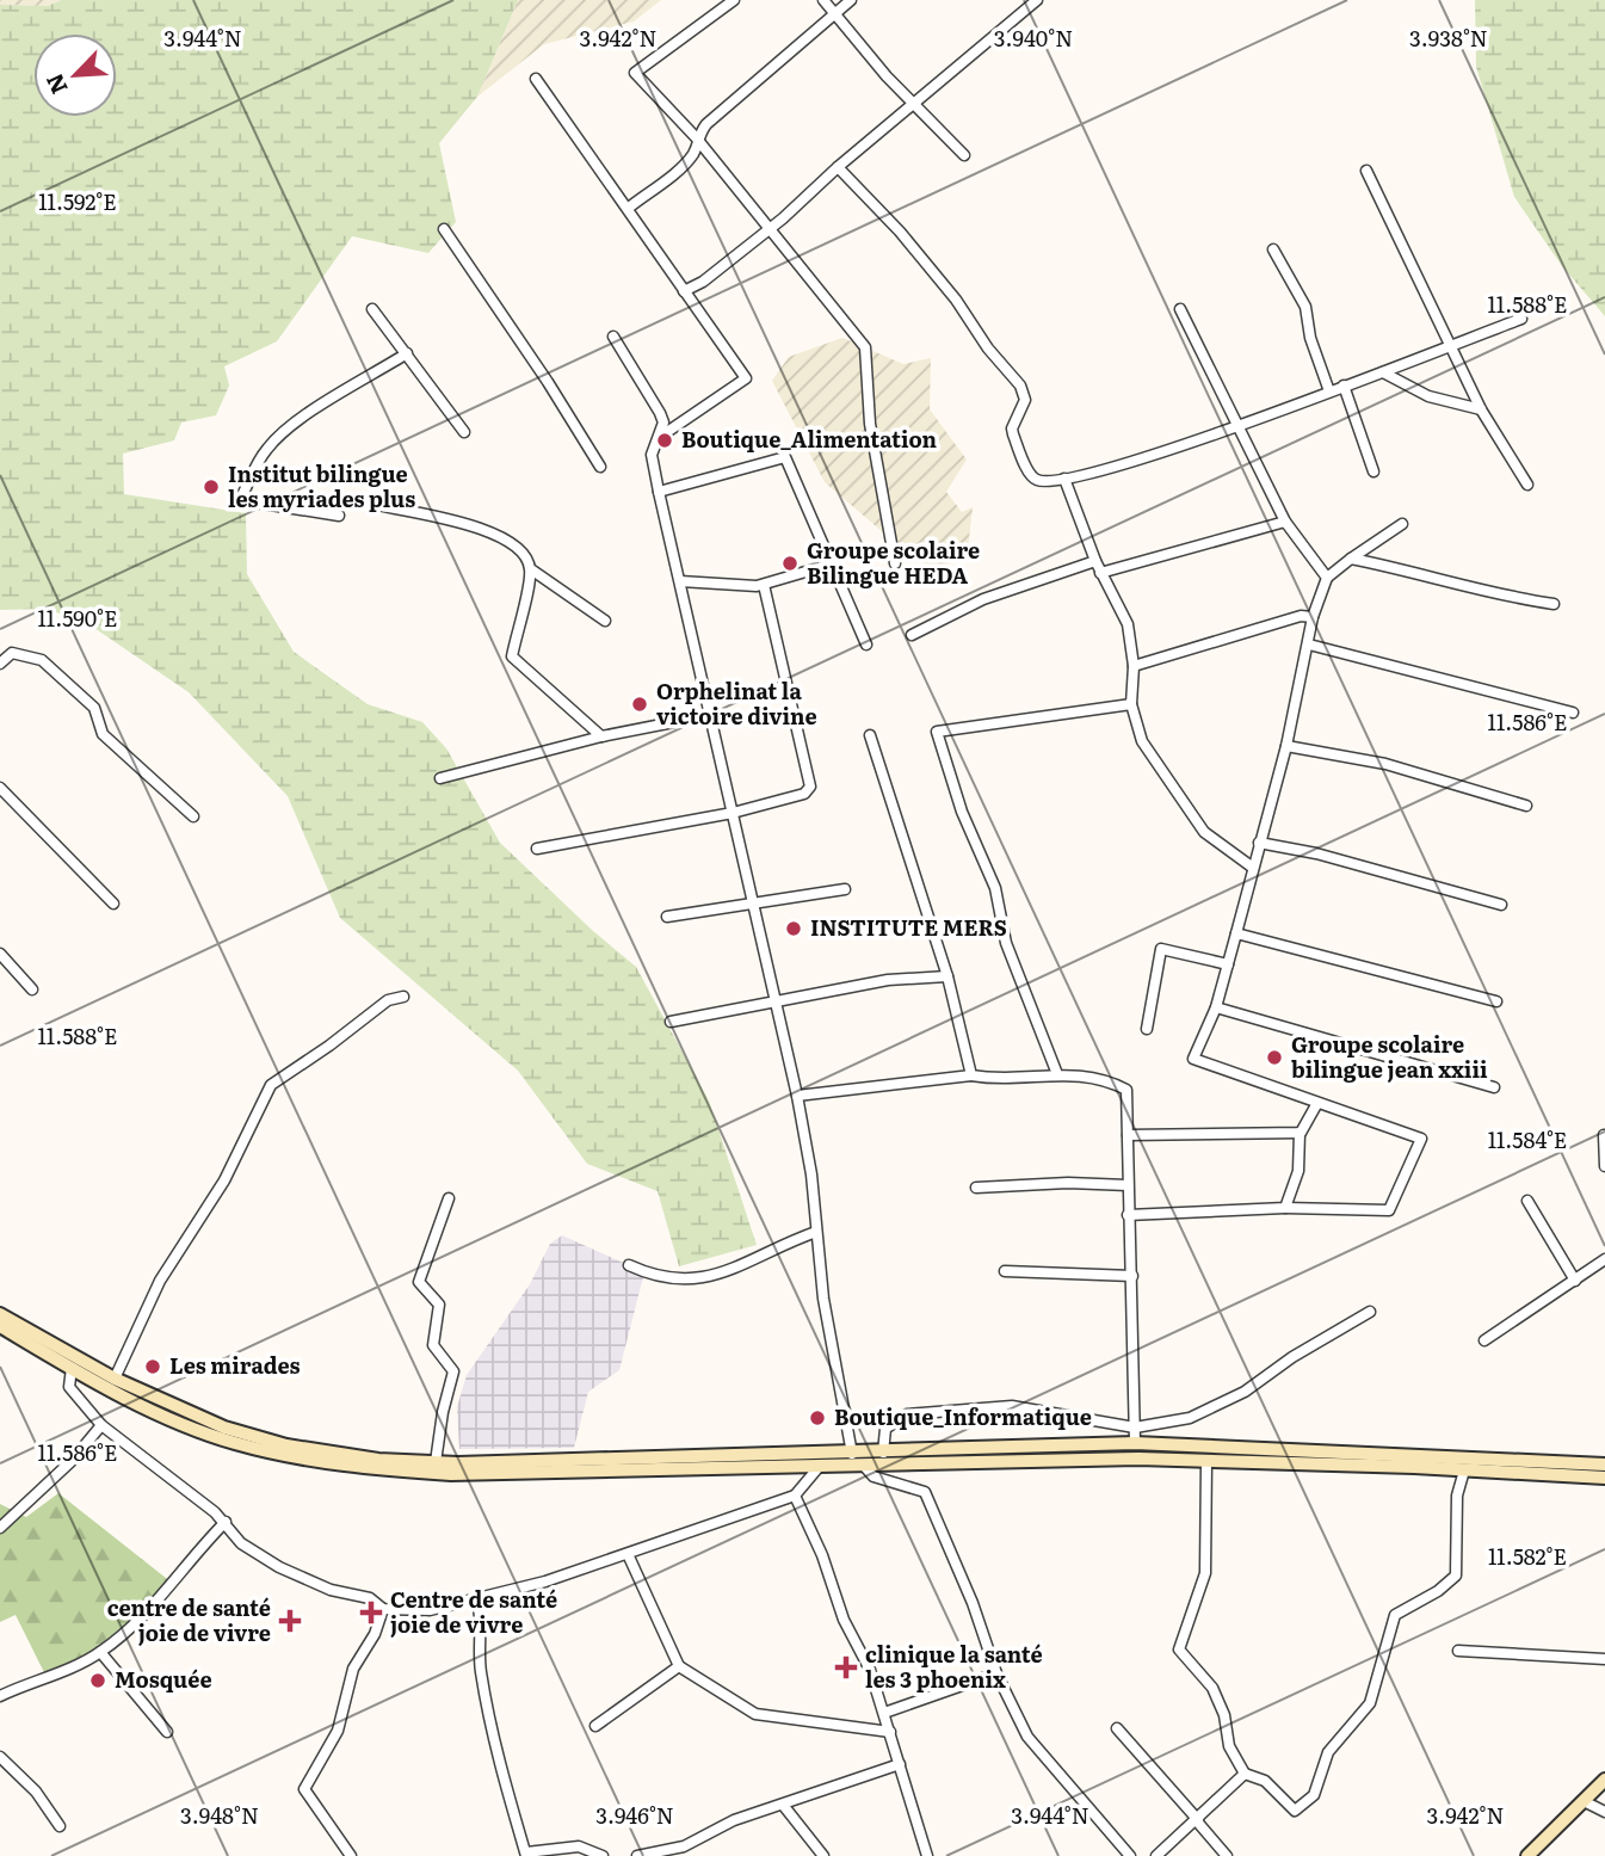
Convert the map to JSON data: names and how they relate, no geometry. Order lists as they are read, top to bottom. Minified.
{"places":{"other":["Boutique_Alimentation","Institut bilingue les myriades plus","Groupe scolaire Bilingue HEDA","Orphelinat la victoire divine","INSTITUTE MERS","Groupe scolaire bilingue jean xxiii","Les mirades","Boutique_Informatique","Mosquée"],"health":["Centre de santé joie de vivre","centre de santé joie de vivre","clinique la santé les 3 phoenix"]},"north":"bottom left","coordinates":["3.940°N","3.944°N","3.942°N","3.938°N","11.592°E","11.588°E","11.590°E","11.586°E","11.584°E","11.582°E","3.948°N","3.946°N"]}
